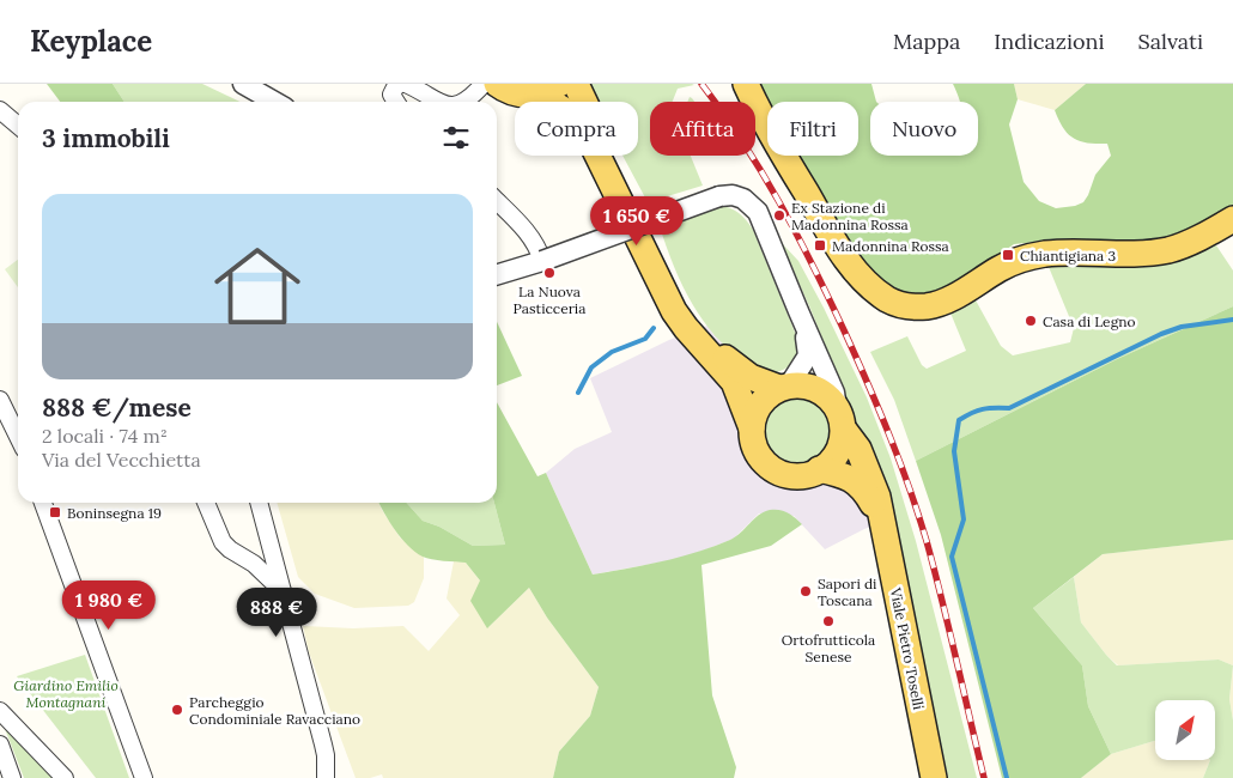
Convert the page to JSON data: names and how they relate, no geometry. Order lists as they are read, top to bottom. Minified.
{"streets":{"main road":["Viale Pietro Toselli"]},"parks":["Giardino Emilio Montagnani"],"places":{"other":["Ex Stazione di Madonnina Rossa","La Nuova Pasticceria","Casa di Legno","Sapori di Toscana","Ortofrutticola Senese","Parcheggio Condominiale Ravacciano"],"transit":["Madonnina Rossa","Chiantigiana 3","Boninsegna 19"]},"north":"top right","page":{"header":"Keyplace","nav":["Mappa","Indicazioni","Salvati"],"chip":["Compra","Affitta","Filtri","Nuovo"],"heading":"3 immobili","list":[{"name":"888 €/mese","note":"2 locali · 74 m² · Via del Vecchietta"}],"price":["1 650 €","1 980 €","888 €"]}}
